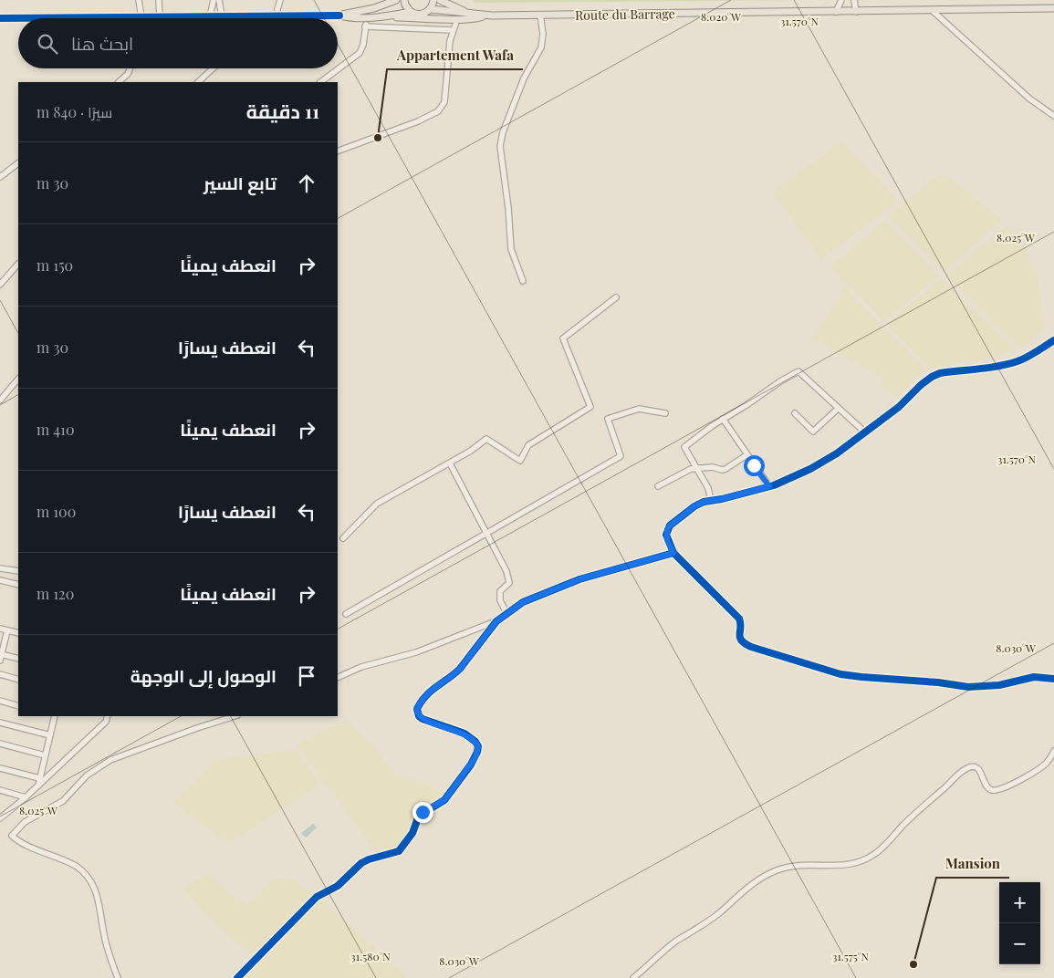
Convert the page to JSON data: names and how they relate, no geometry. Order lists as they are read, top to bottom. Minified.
{"streets":{"main road":["Route du Barrage"]},"places":["Appartement Wafa","Mansion"],"page":{"search":"ابحث هنا","heading":["11 دقيقة","سيرًا · 840 m"],"list":[["تابع السير","30 m"],["انعطف يمينًا","150 m"],["انعطف يسارًا","30 m"],["انعطف يمينًا","410 m"],["انعطف يسارًا","100 m"],["انعطف يمينًا","120 m"],"الوصول إلى الوجهة"],"map_buttons":["+","−"]},"coordinates":["8.020°W","31.570°N","8.025°W","8.030°W","31.580°N","31.575°N"]}
